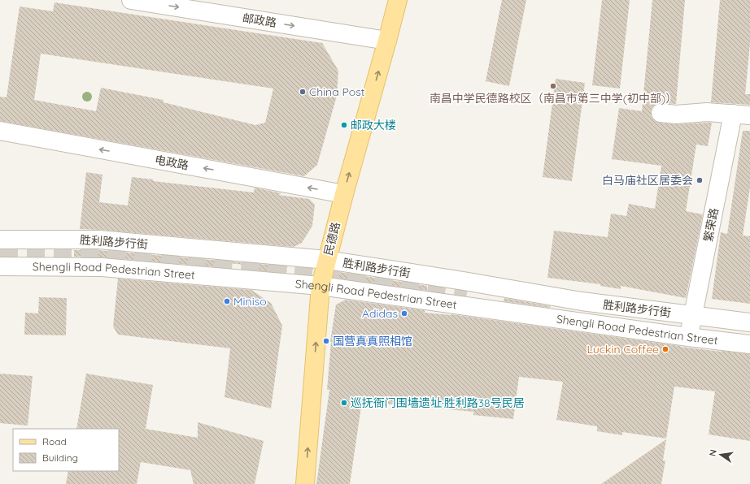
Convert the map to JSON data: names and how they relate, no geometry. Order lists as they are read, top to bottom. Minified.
{"streets":{"main road":["民德路"],"street":["邮政路","电政路","繁荣路","胜利路步行街","Shengli Road Pedestrian Street"]},"crossings":[["邮政路","民德路"],["电政路","民德路"],["繁荣路","胜利路步行街"],["繁荣路","Shengli Road Pedestrian Street"],["民德路","胜利路步行街"],["民德路","Shengli Road Pedestrian Street"]],"one_way":["邮政路","电政路","民德路"],"places":["南昌中学民德路校区（南昌市第三中学(初中部)）","China Post","邮政大楼","白马庙社区居委会","Miniso","Adidas","国营真真照相馆","Luckin Coffee","巡抚衙门围墙遗址·胜利路38号民居"],"legend":["Road","Building"],"north":"left"}
